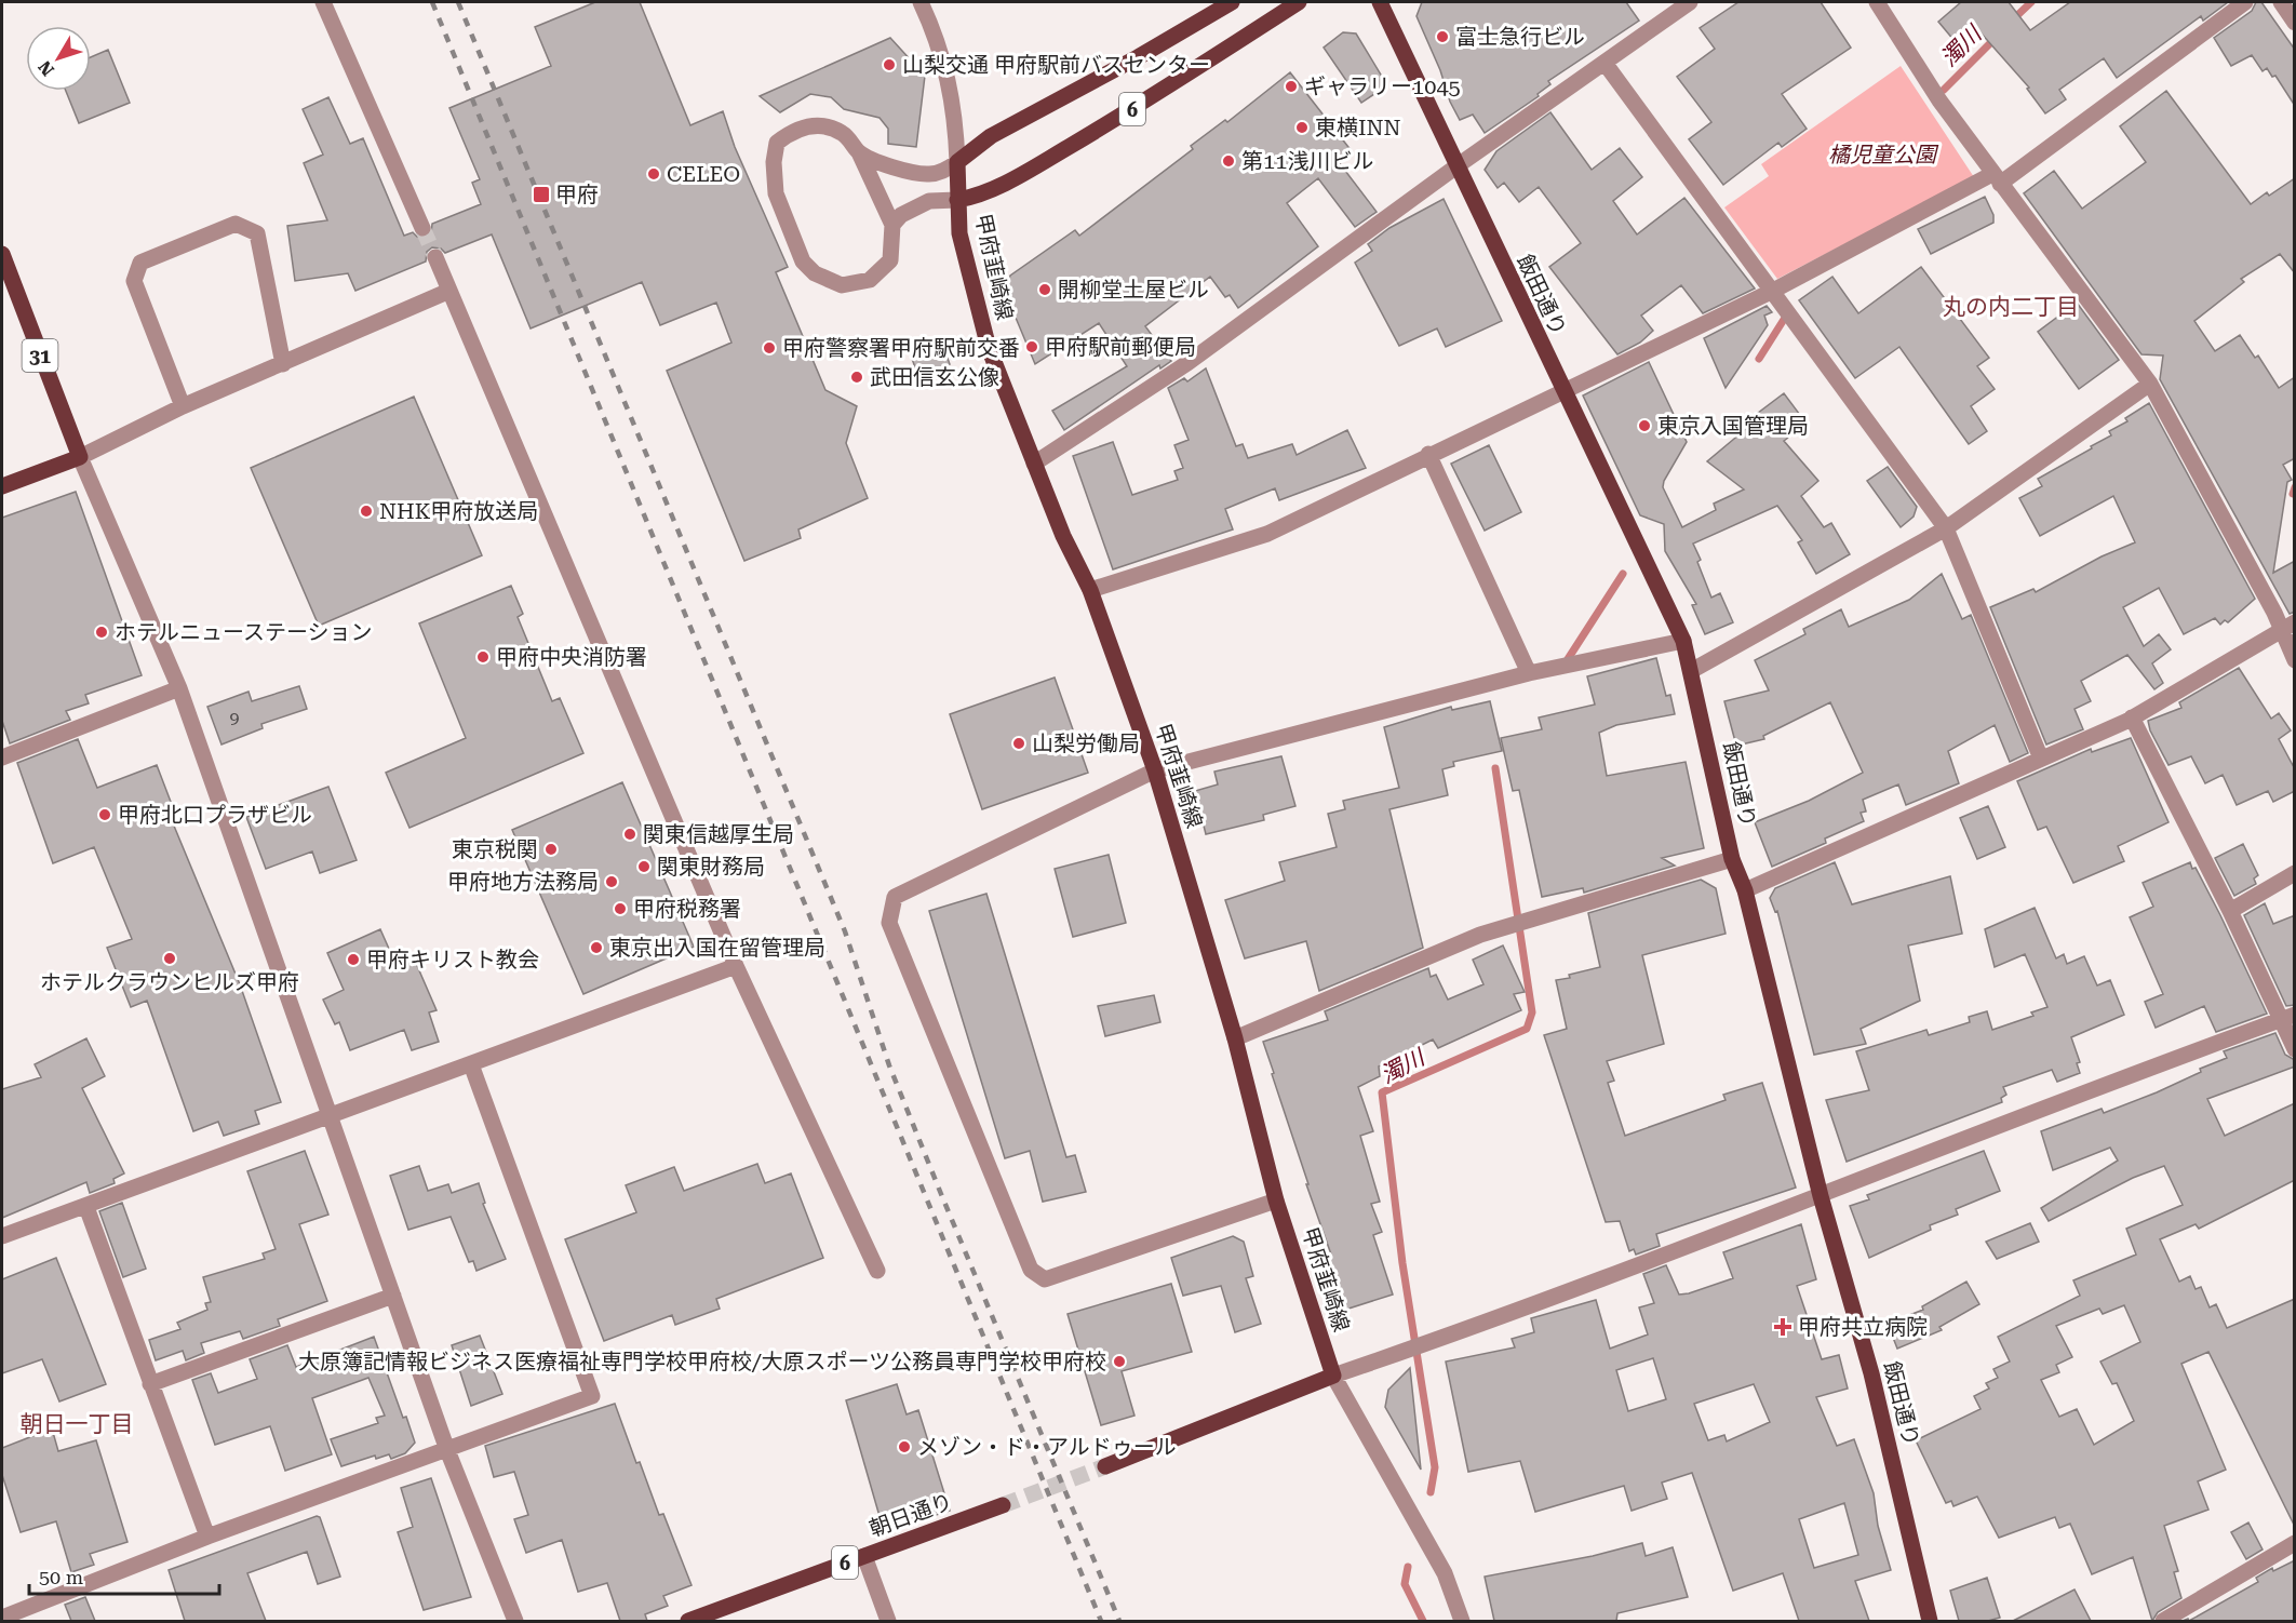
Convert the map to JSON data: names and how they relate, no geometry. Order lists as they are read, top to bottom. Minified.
{"streets":{"main road":["6","甲府韮崎線","飯田通り","31","朝日通り"]},"crossings":[["6","甲府韮崎線"]],"districts":["丸の内二丁目","朝日一丁目"],"water":["濁川"],"parks":["橘児童公園"],"places":{"other":["富士急行ビル","山梨交通 甲府駅前バスセンター","ギャラリー1045","東横INN","第11浅川ビル","CELEO","開柳堂土屋ビル","甲府駅前郵便局","甲府警察署甲府駅前交番","武田信玄公像","東京入国管理局","NHK甲府放送局","ホテルニューステーション","甲府中央消防署","山梨労働局","甲府北口プラザビル","関東信越厚生局","東京税関","関東財務局","甲府地方法務局","甲府税務署","東京出入国在留管理局","ホテルクラウンヒルズ甲府","甲府キリスト教会","大原簿記情報ビジネス医療福祉専門学校甲府校/大原スポーツ公務員専門学校甲府校","メゾン・ド・アルドゥール"],"transit":["甲府"],"health":["甲府共立病院"]},"house_numbers":["9"],"scale_bar":"50 m","north":"bottom left"}
